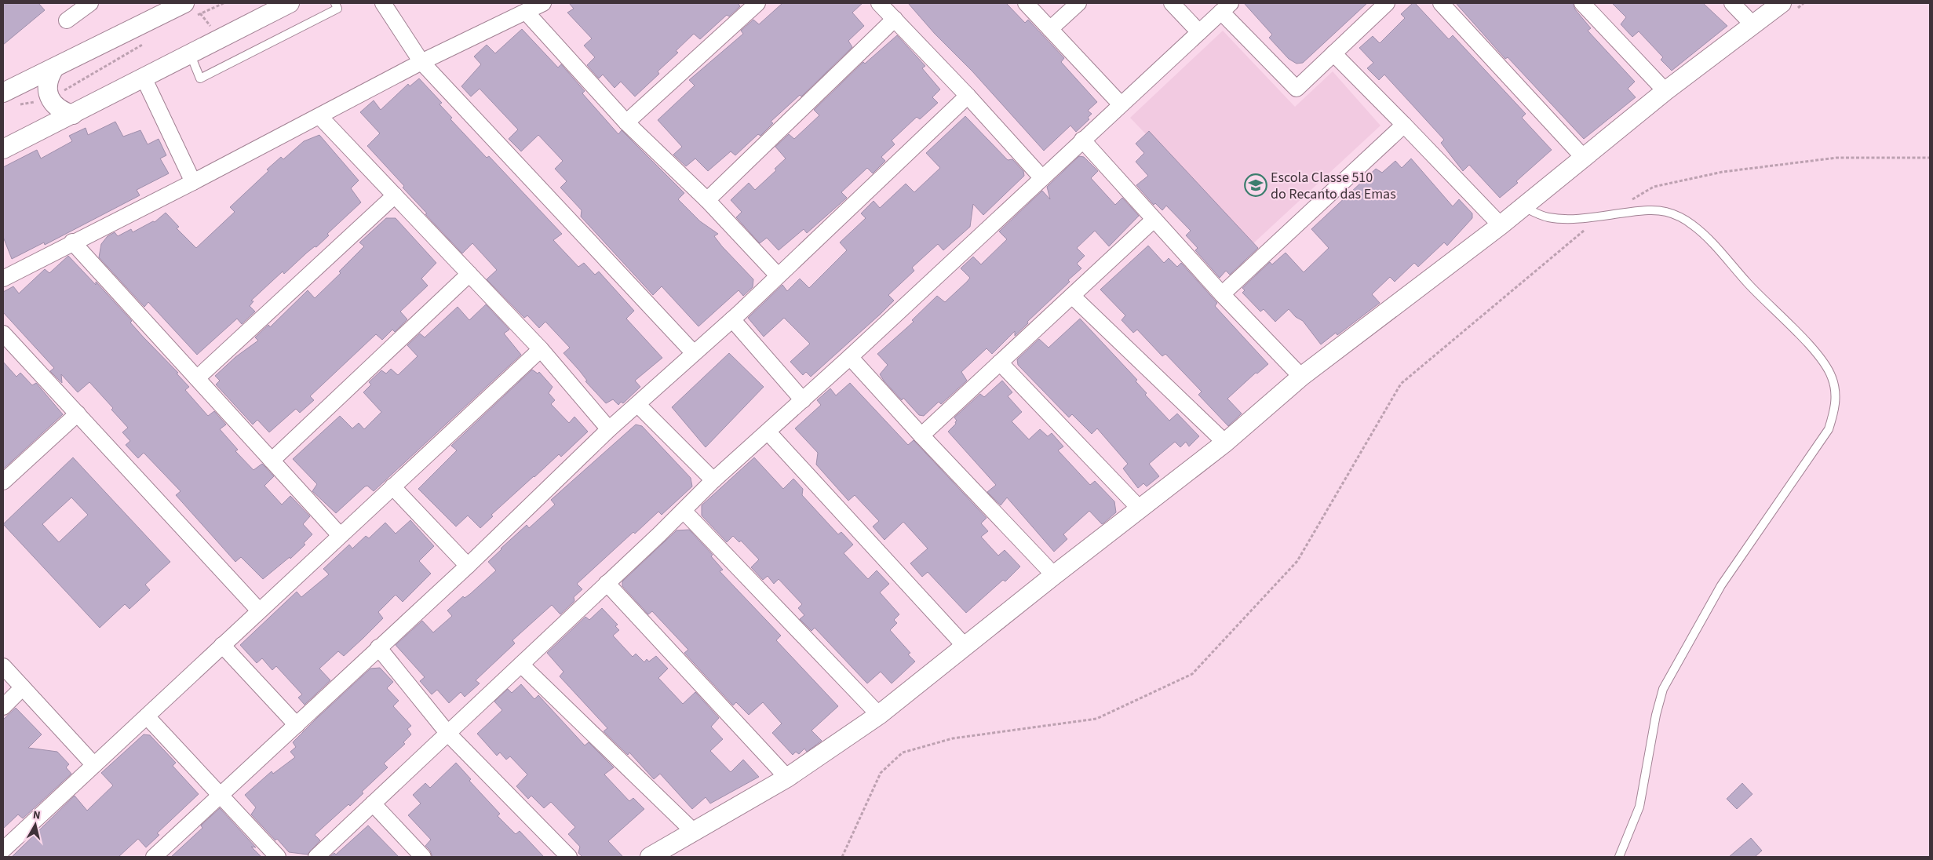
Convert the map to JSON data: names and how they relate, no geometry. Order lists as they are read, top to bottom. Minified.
{"places":{"school or university":["Escola Classe 510 do Recanto das Emas"]},"north":"top"}
